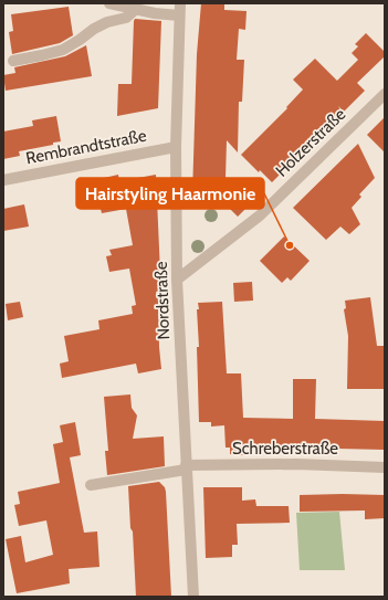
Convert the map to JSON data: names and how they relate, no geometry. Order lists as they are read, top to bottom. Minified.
{"streets":{"street":["Holzerstraße","Rembrandtstraße","Nordstraße","Schreberstraße"]},"crossings":[["Holzerstraße","Nordstraße"],["Rembrandtstraße","Nordstraße"],["Nordstraße","Schreberstraße"]],"places":["Hairstyling Haarmonie"]}
